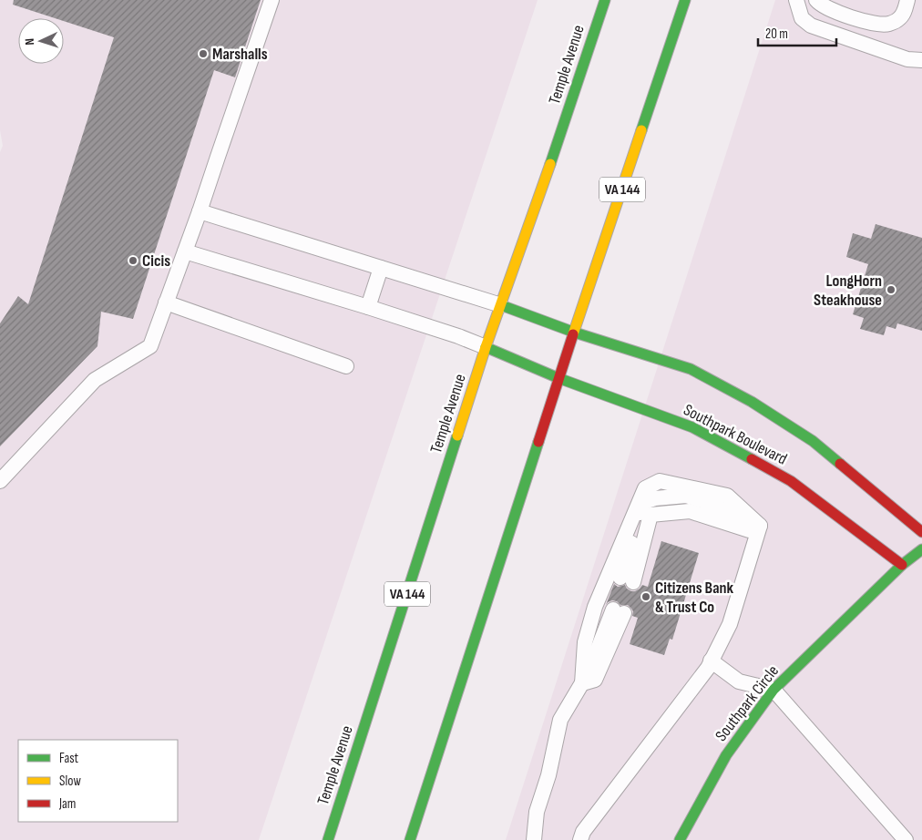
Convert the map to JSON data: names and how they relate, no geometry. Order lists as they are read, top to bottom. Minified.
{"streets":{"main road":["Temple Avenue","VA 144","Southpark Boulevard","Southpark Circle"]},"crossings":[["Temple Avenue","Southpark Boulevard"],["VA 144","Southpark Boulevard"],["Southpark Boulevard","Southpark Circle"]],"places":["Marshalls","Cicis","LongHorn Steakhouse","Citizens Bank & Trust Co"],"legend":["Fast","Slow","Jam"],"scale_bar":"20 m","north":"left"}
